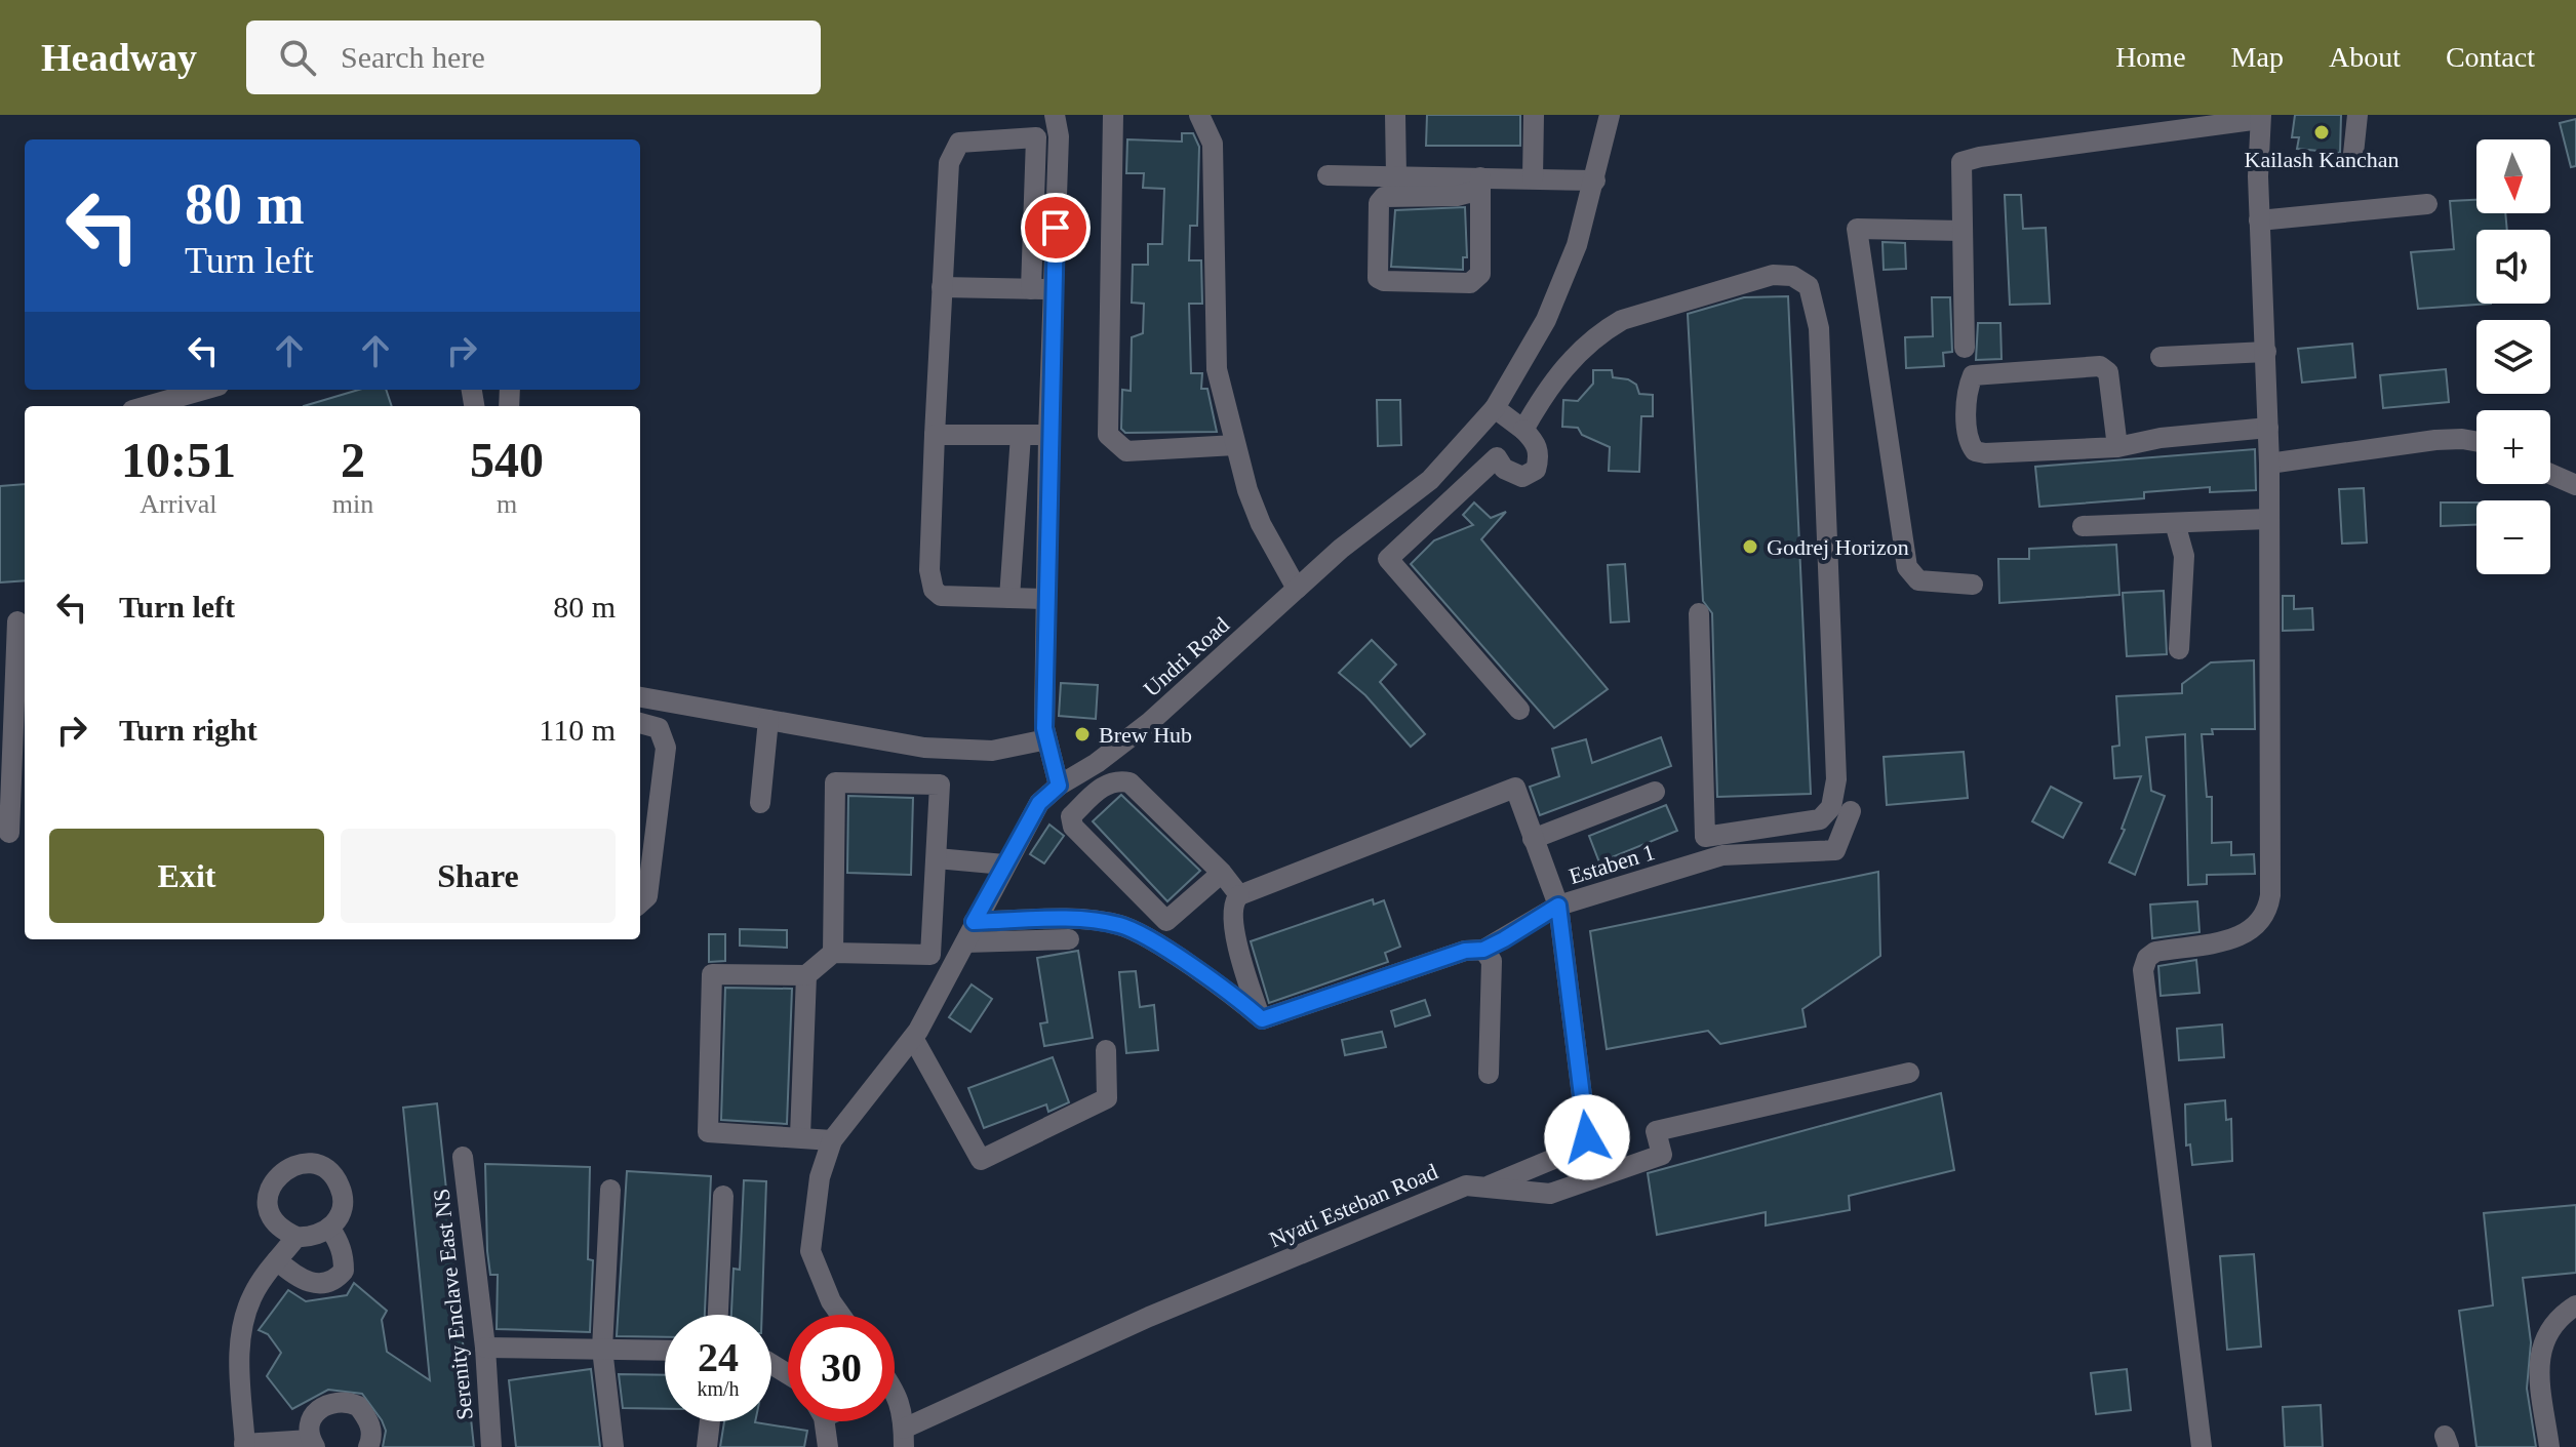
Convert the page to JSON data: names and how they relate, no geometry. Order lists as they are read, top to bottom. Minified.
{"streets":{"street":["Undri Road","Estaben 1","Nyati Esteban Road","Serenity Enclave East NS"]},"crossings":[["Estaben 1","Nyati Esteban Road"]],"places":["Kailash Kanchan","Godrej Horizon","Brew Hub"],"north":"bottom","page":{"header":"Headway","search":"Search here","nav":["Home","Map","About","Contact"],"map_buttons":["+","−"],"turn":["80 m","Turn left"],"eta":["10:51","Arrival","2","min","540","m"],"list":[{"name":"Turn left","value":"80 m"},{"name":"Turn right","value":"110 m"}],"buttons":["Exit","Share"],"speed":"24 km/h","limit":"30"}}
